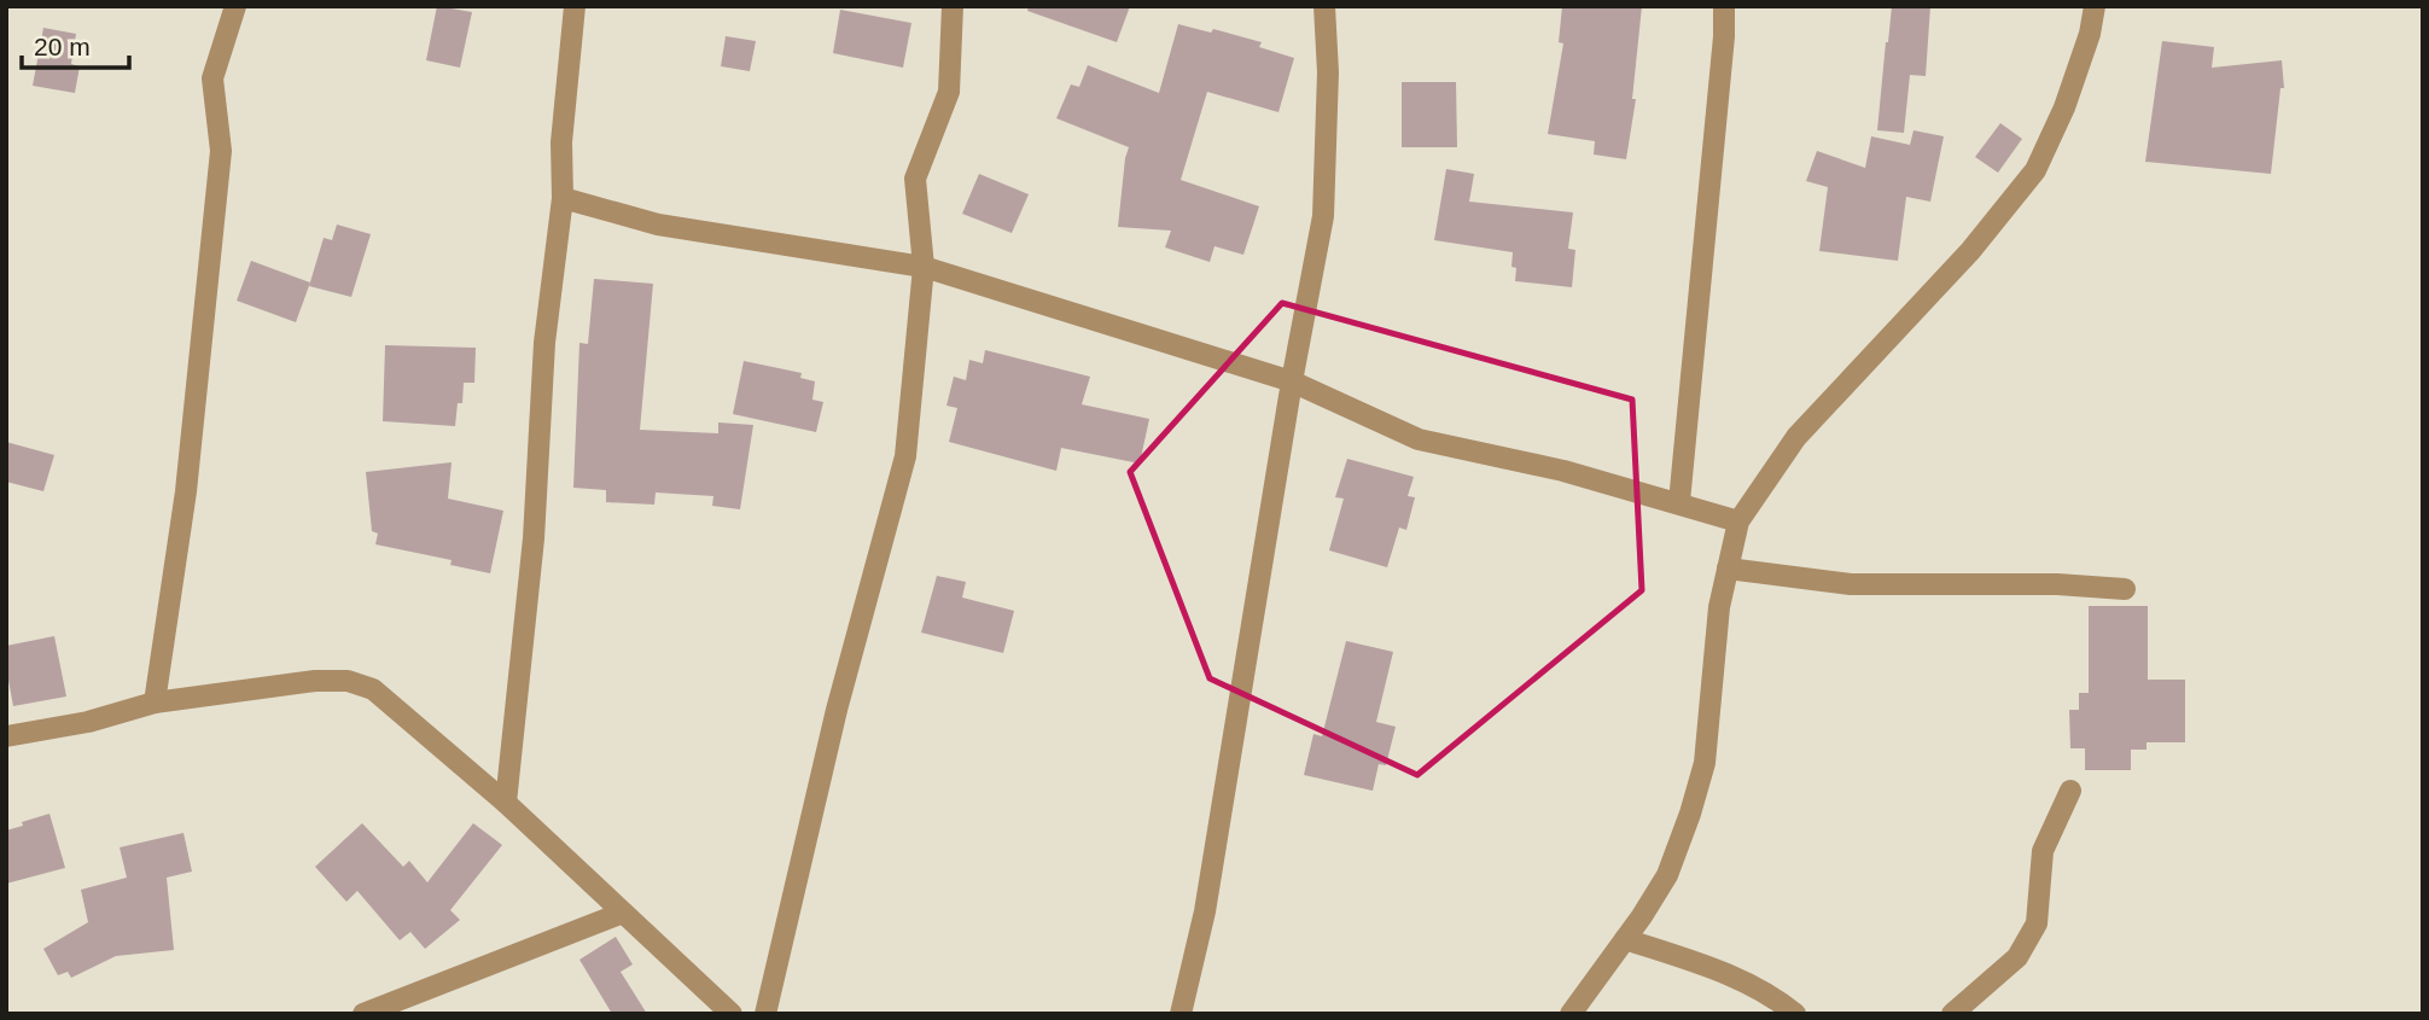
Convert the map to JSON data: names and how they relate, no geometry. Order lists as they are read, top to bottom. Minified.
{"scale_bar":"20 m"}
